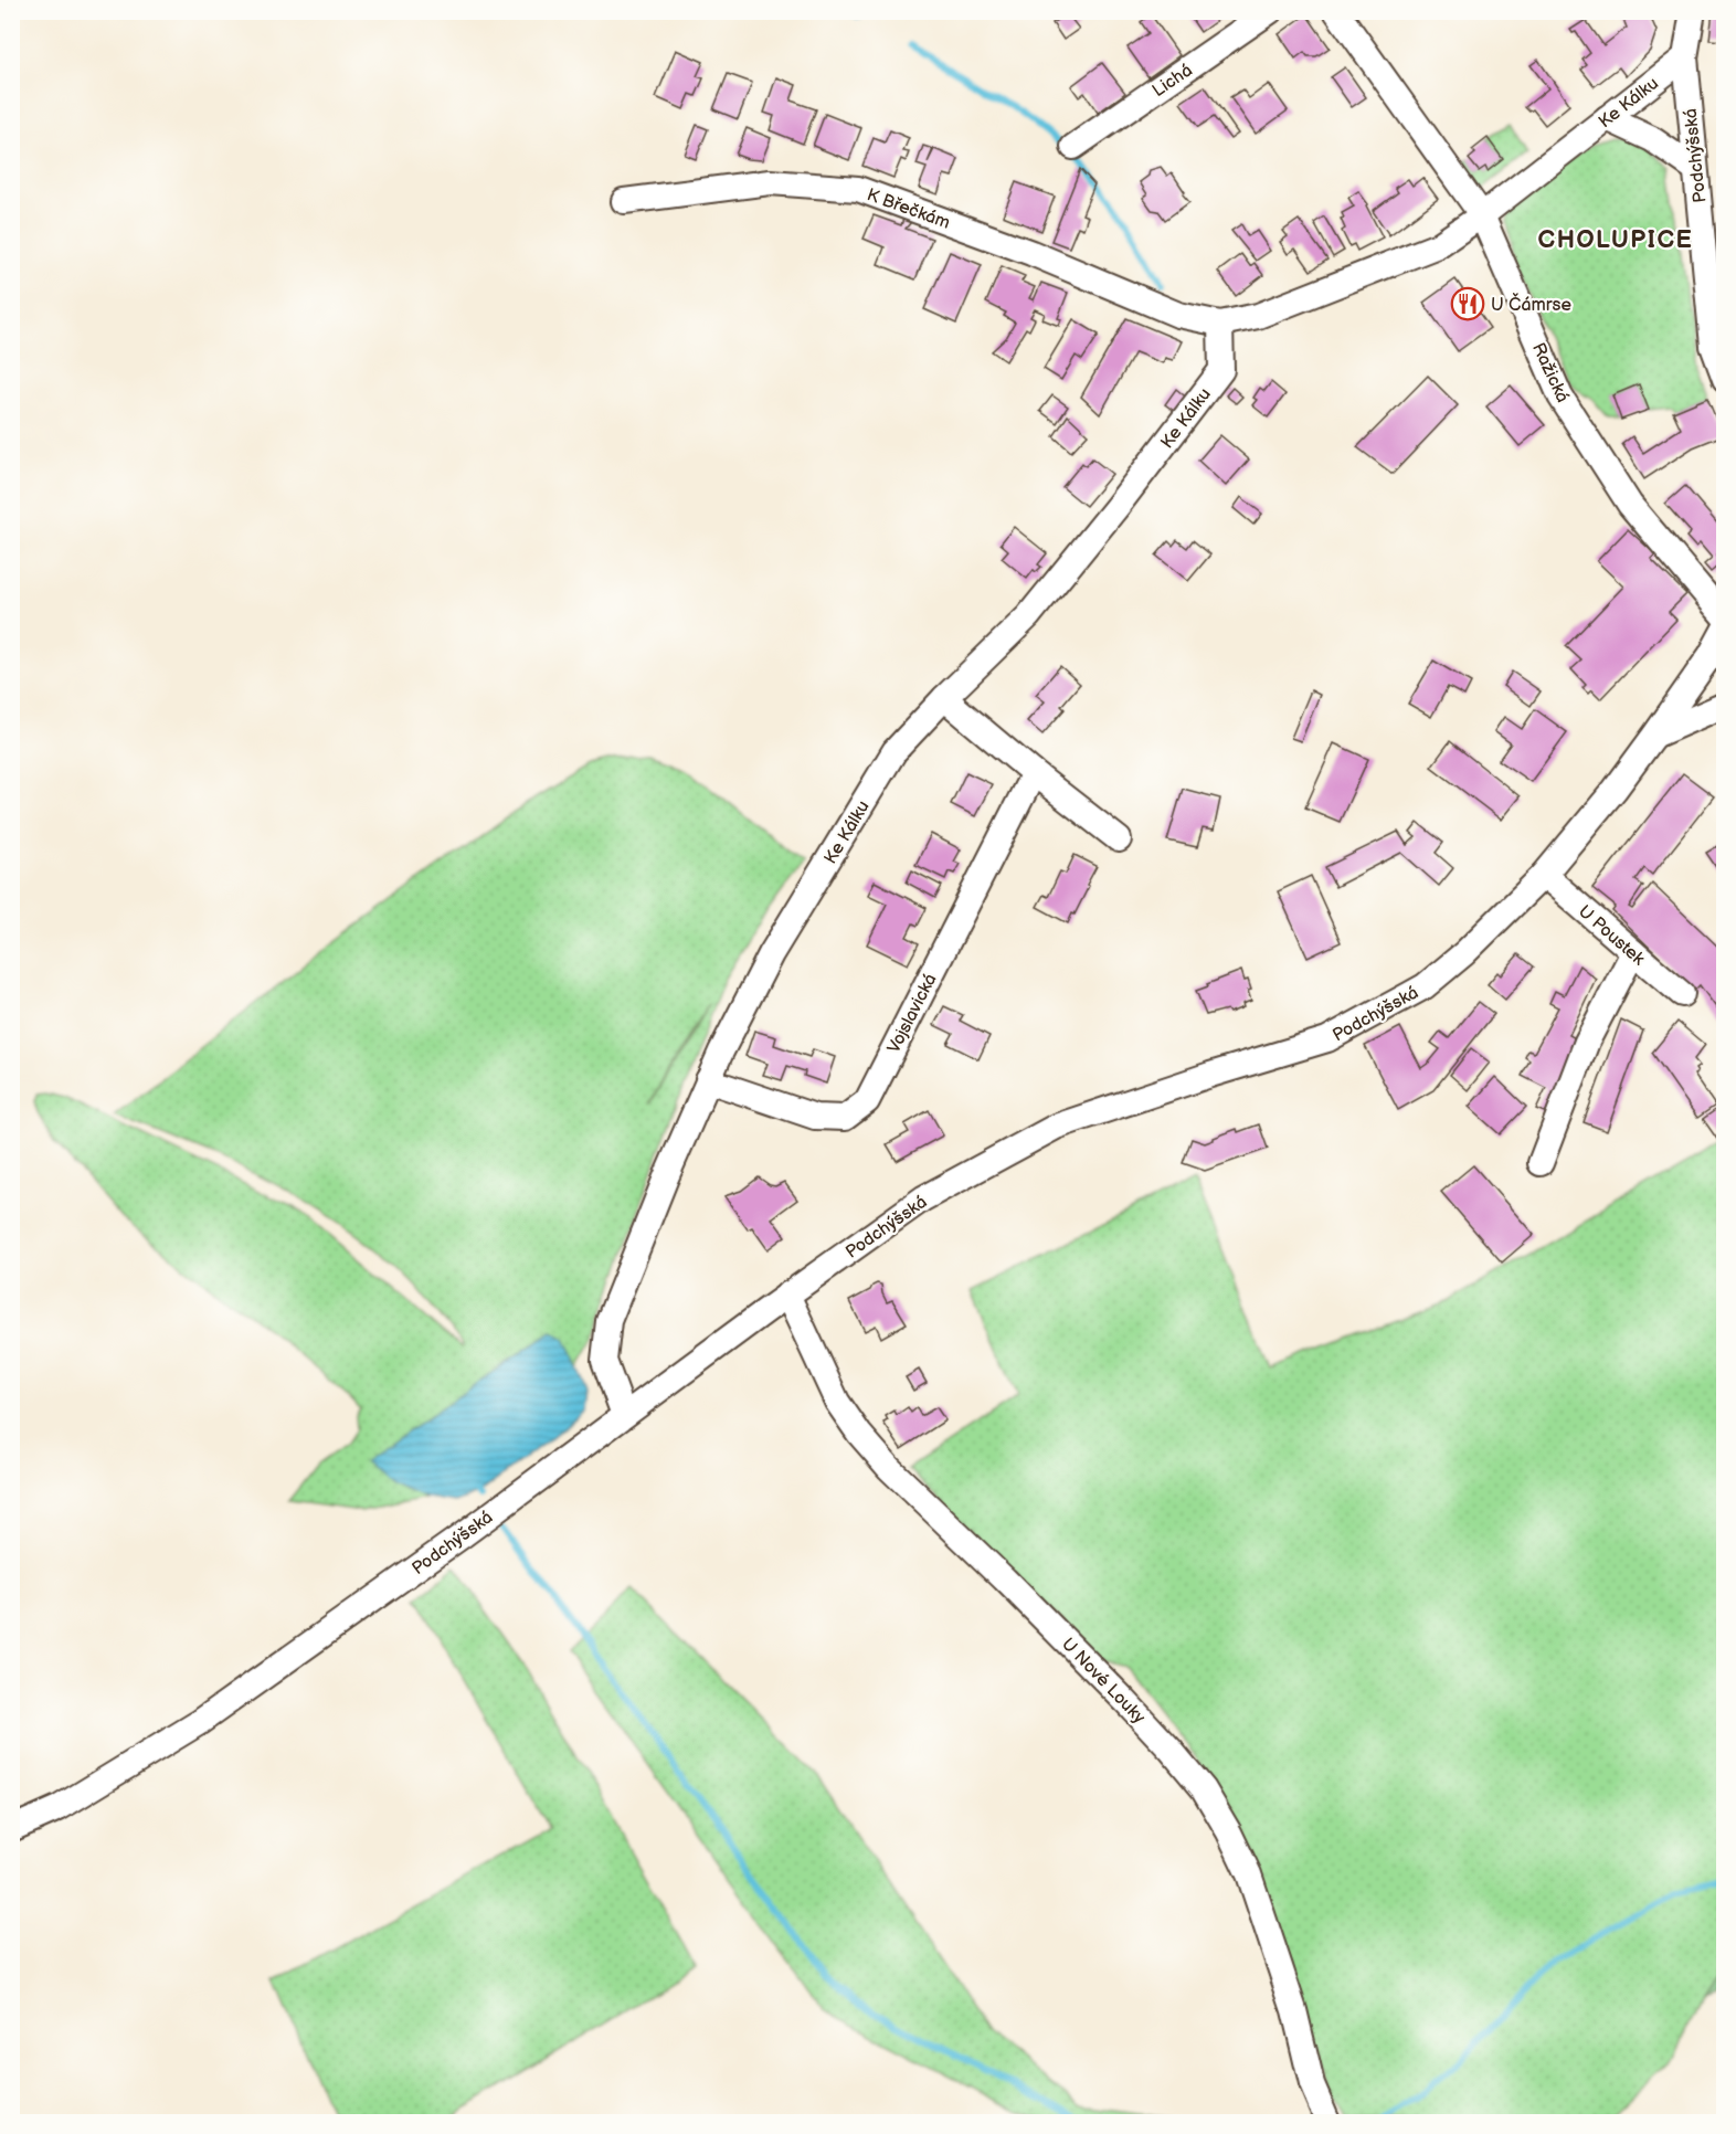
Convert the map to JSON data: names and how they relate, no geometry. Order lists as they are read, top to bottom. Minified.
{"streets":{"street":["Lichá","Ke Kálku","Podchýšská","K Břečkám","Ražická","U Poustek","Vojslavická","U Nové Louky"]},"crossings":[["Ke Kálku","Podchýšská"],["Ke Kálku","K Břečkám"],["Ke Kálku","Ražická"],["Ke Kálku","Vojslavická"],["Podchýšská","U Poustek"],["Podchýšská","U Nové Louky"]],"districts":["CHOLUPICE"],"places":{"restaurant":["U Čámrse"]}}
